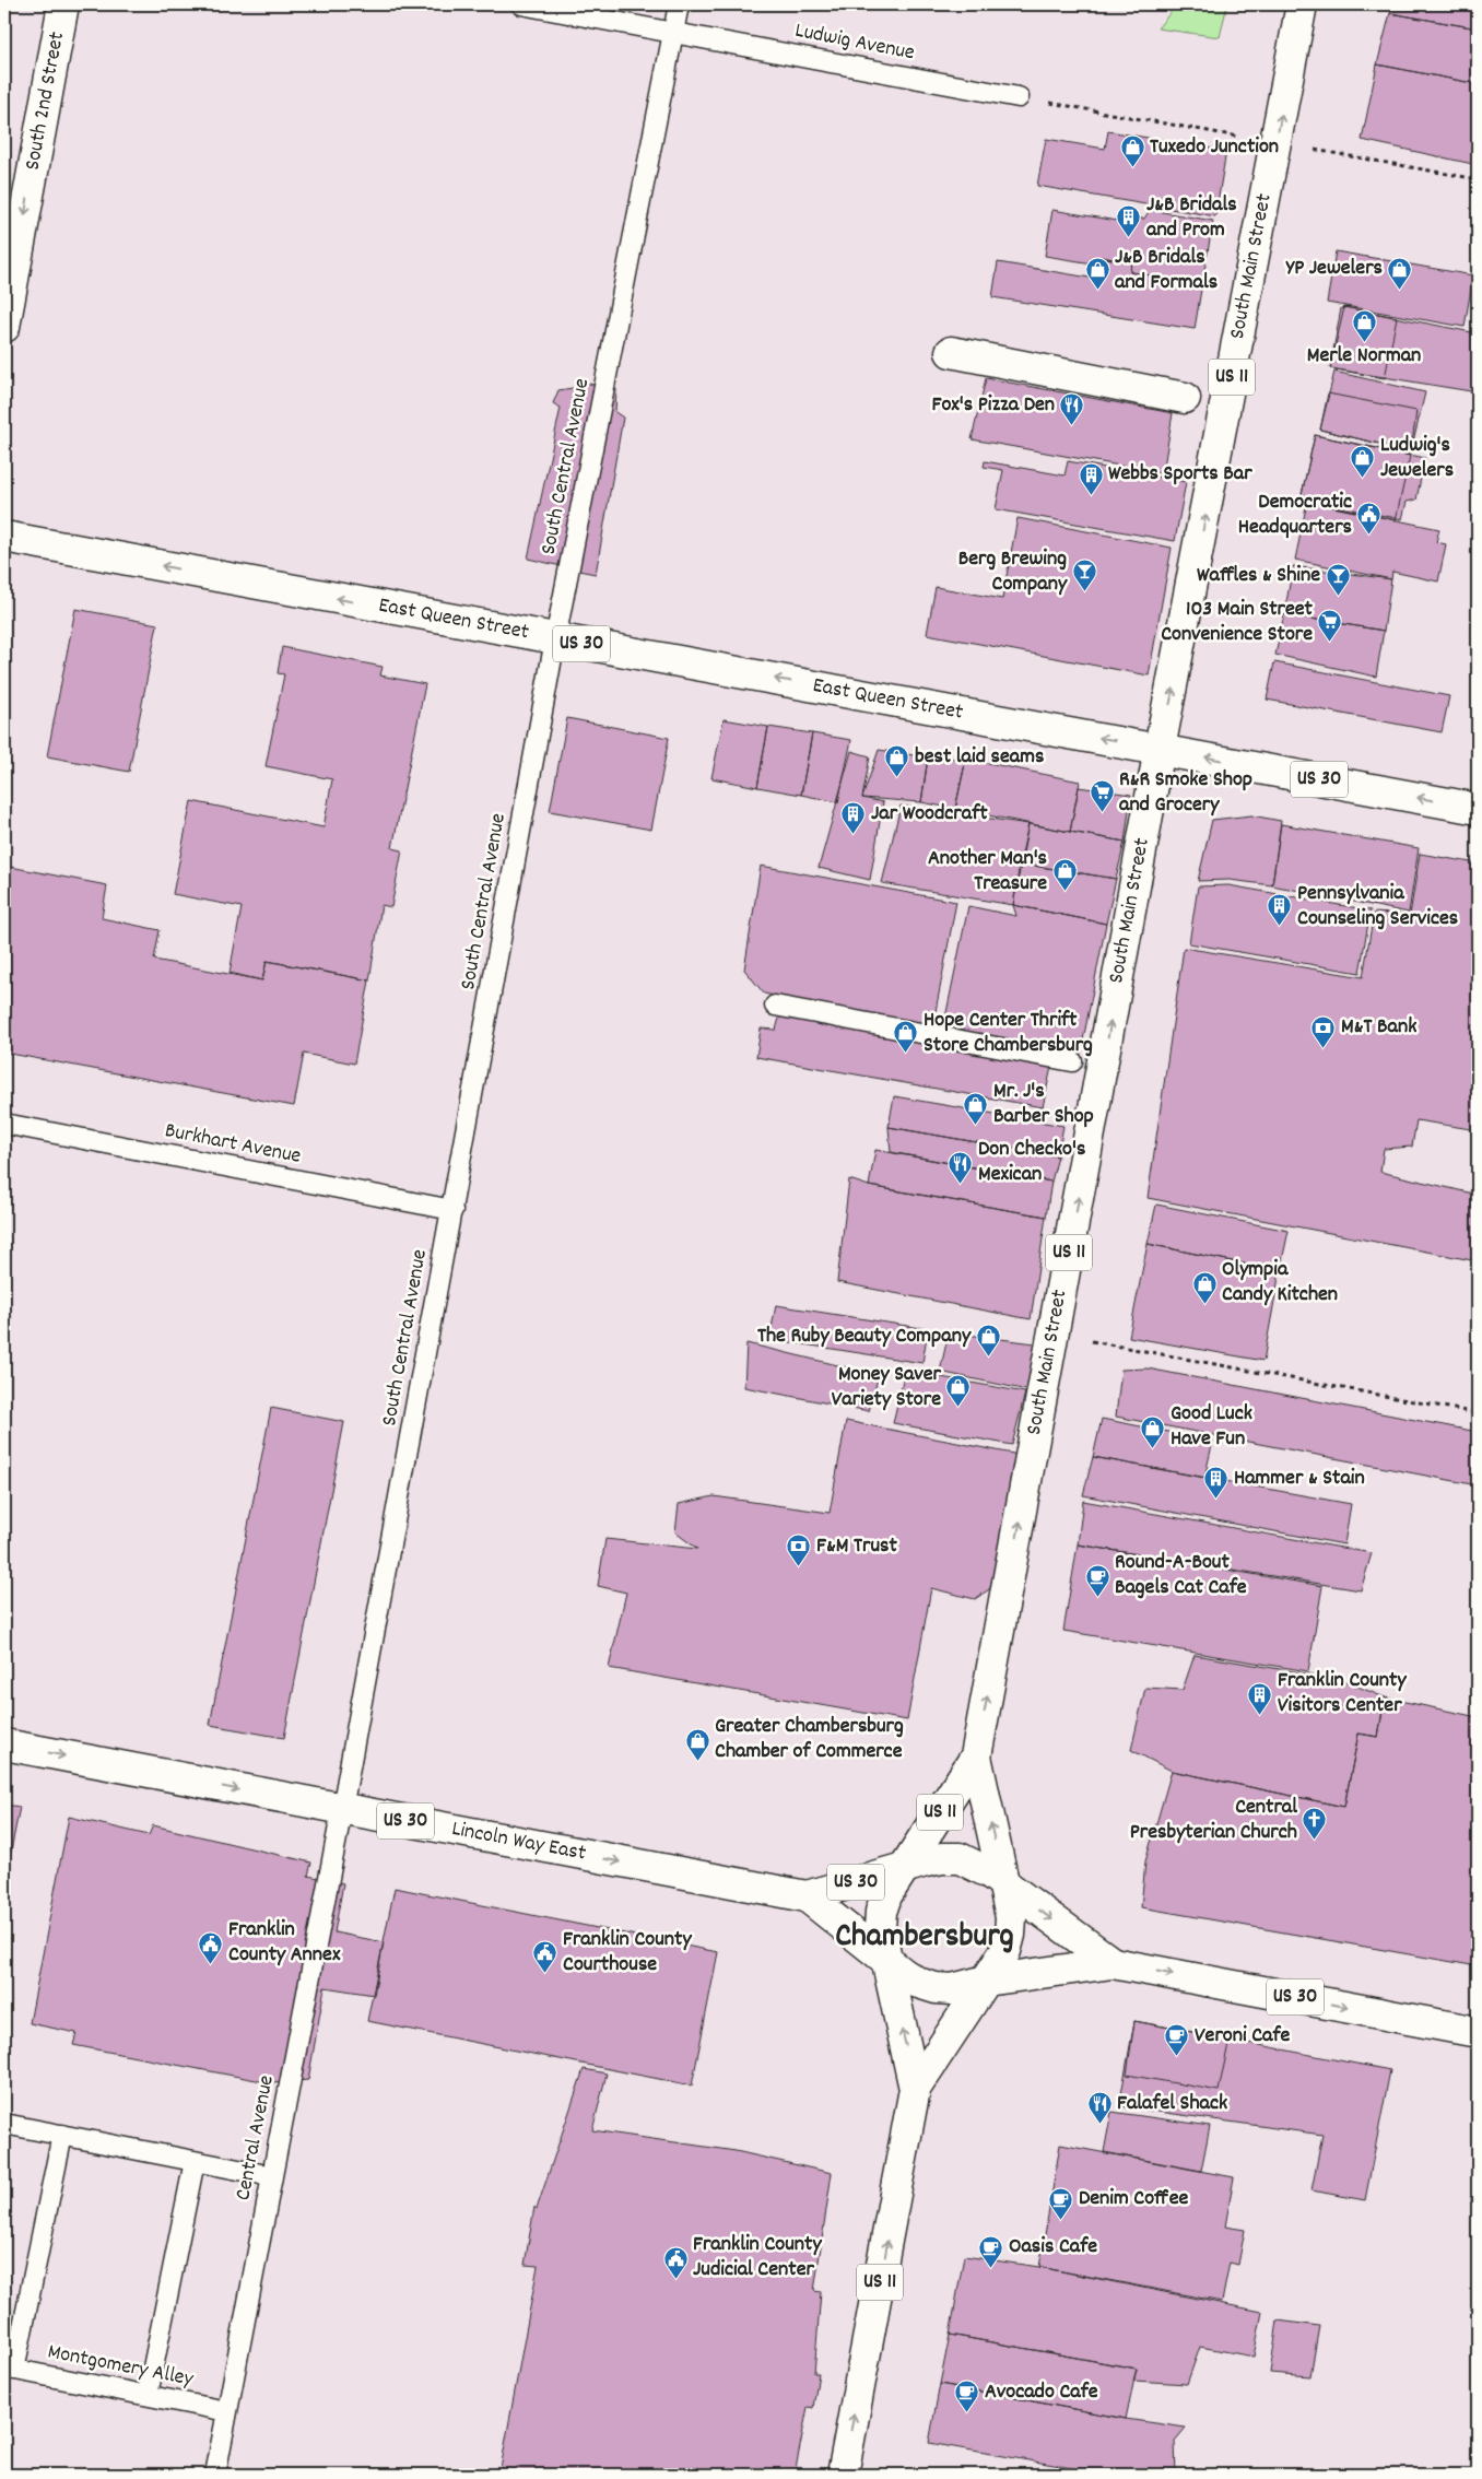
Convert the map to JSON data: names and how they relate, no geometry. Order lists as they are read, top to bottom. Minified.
{"streets":{"main road":["South 2nd Street","South Main Street","US 11","East Queen Street","US 30","Lincoln Way East"],"lane":["Ludwig Avenue","South Central Avenue","Burkhart Avenue","Central Avenue","Montgomery Alley"]},"crossings":[["Ludwig Avenue","South Central Avenue"],["South Main Street","US 11"],["South Main Street","East Queen Street"],["South Main Street","US 30"],["South Main Street","Lincoln Way East"],["US 11","US 30"],["US 11","Lincoln Way East"],["South Central Avenue","East Queen Street"],["South Central Avenue","Burkhart Avenue"],["South Central Avenue","Lincoln Way East"],["South Central Avenue","Central Avenue"],["East Queen Street","US 30"],["US 30","Lincoln Way East"],["Lincoln Way East","Central Avenue"],["Central Avenue","Montgomery Alley"]],"one_way":["South 2nd Street","South Main Street","East Queen Street","Lincoln Way East"],"districts":["Chambersburg"],"places":{"shop":["Tuxedo Junction","YP Jewelers","J&B Bridals and Formals","Merle Norman","Ludwig's Jewelers","best laid seams","Another Man's Treasure","Hope Center Thrift Store Chambersburg","Mr. J's Barber Shop","Olympia Candy Kitchen","The Ruby Beauty Company","Money Saver Variety Store","Good Luck Have Fun","Greater Chambersburg Chamber of Commerce"],"building":["J&B Bridals and Prom","Webbs Sports Bar","Jar Woodcraft","Pennsylvania Counseling Services","Hammer & Stain","Franklin County Visitors Center"],"restaurant":["Fox's Pizza Den","Don Checko's Mexican","Falafel Shack"],"public building":["Democratic Headquarters","Franklin County Annex","Franklin County Courthouse","Franklin County Judicial Center"],"bar":["Berg Brewing Company","Waffles & Shine"],"supermarket":["103 Main Street Convenience Store","R&R Smoke Shop and Grocery"],"bank":["M&T Bank","F&M Trust"],"cafe":["Round-A-Bout Bagels Cat Cafe","Veroni Cafe","Denim Coffee","Oasis Cafe","Avocado Cafe"],"church":["Central Presbyterian Church"]}}
